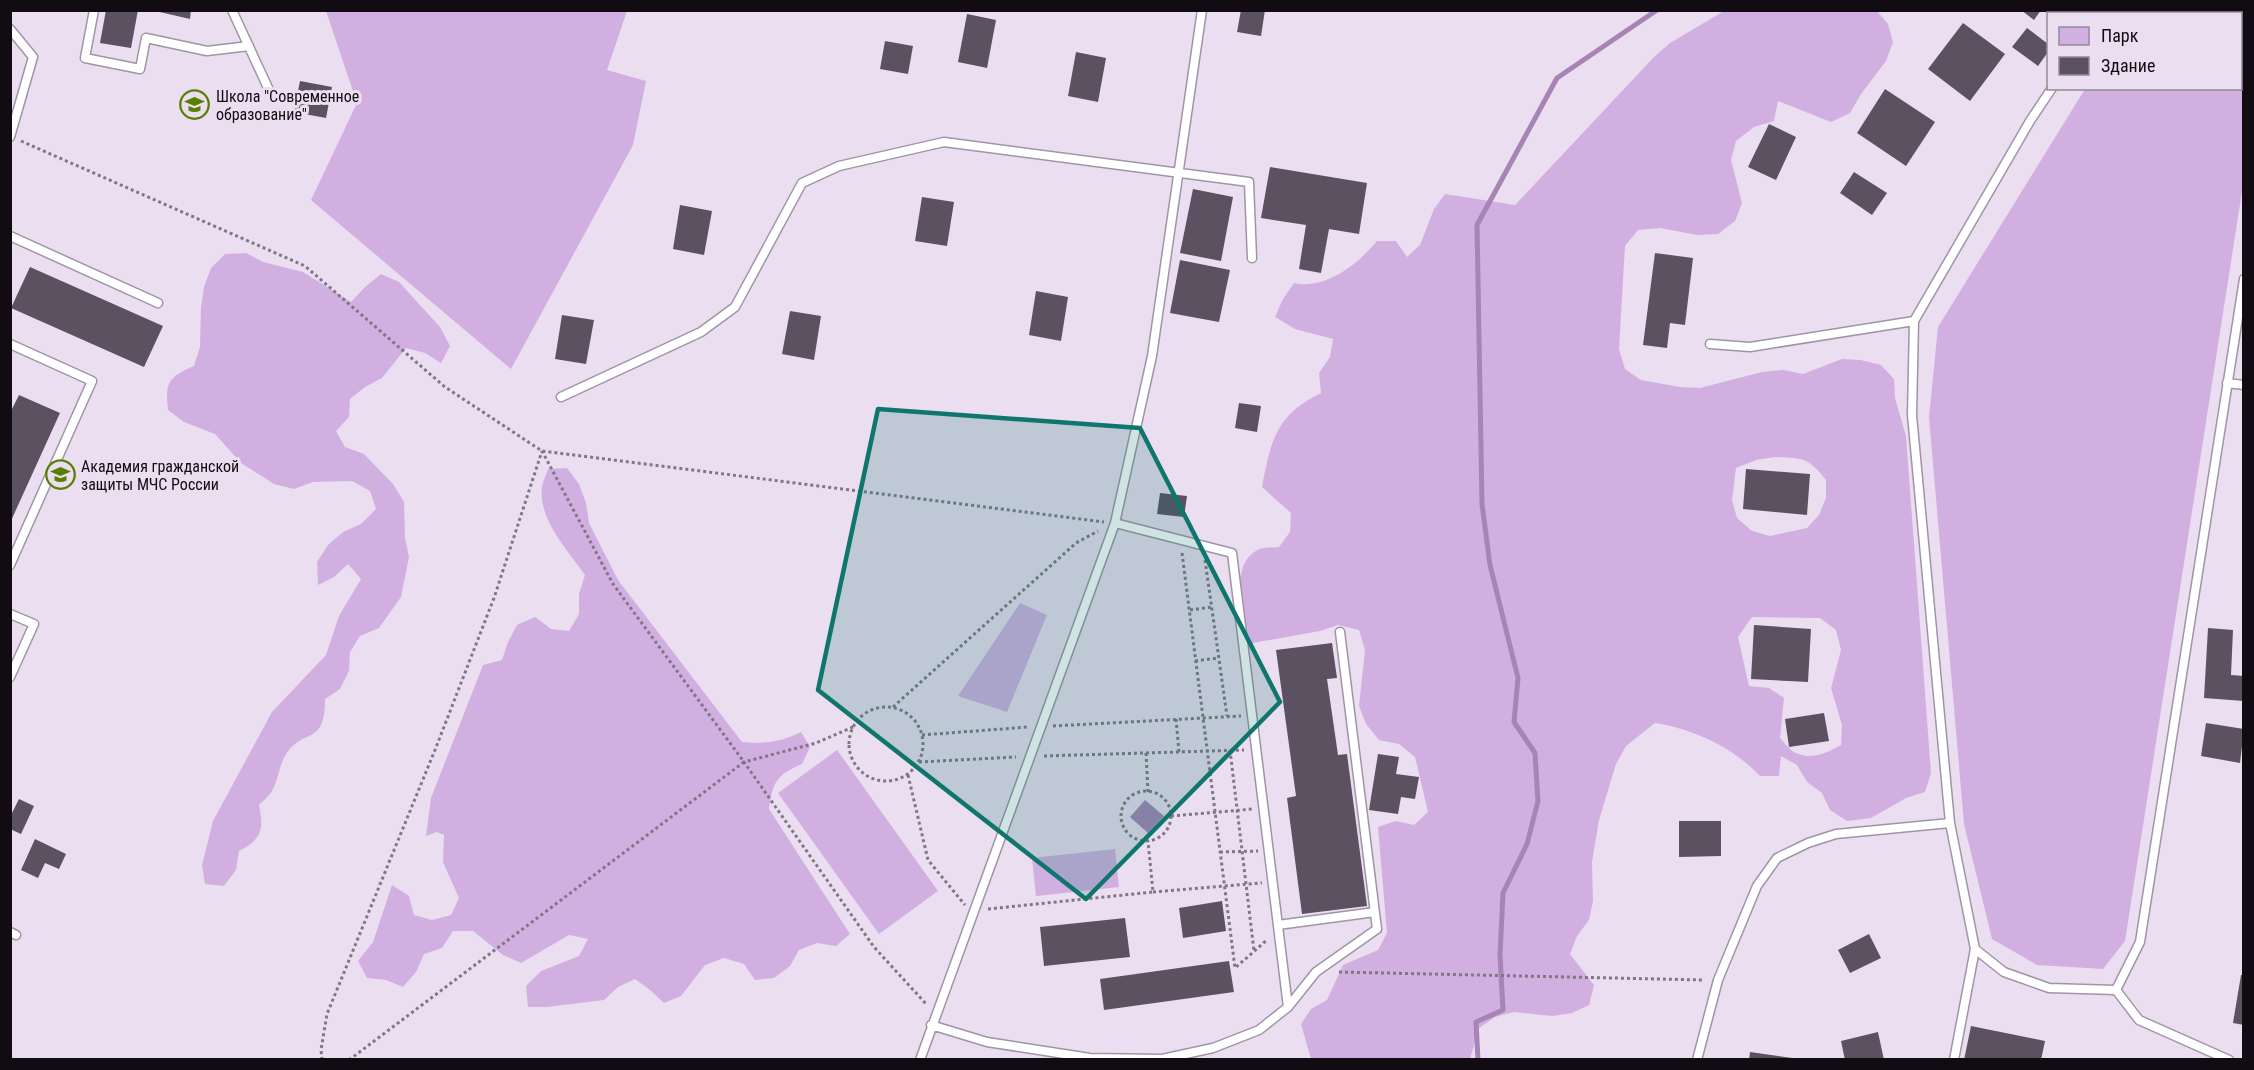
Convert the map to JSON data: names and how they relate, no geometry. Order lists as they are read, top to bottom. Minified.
{"places":{"school or university":["Школа \"Современное образование\"","Академия гражданской защиты МЧС России"]},"legend":["Парк","Здание"]}
